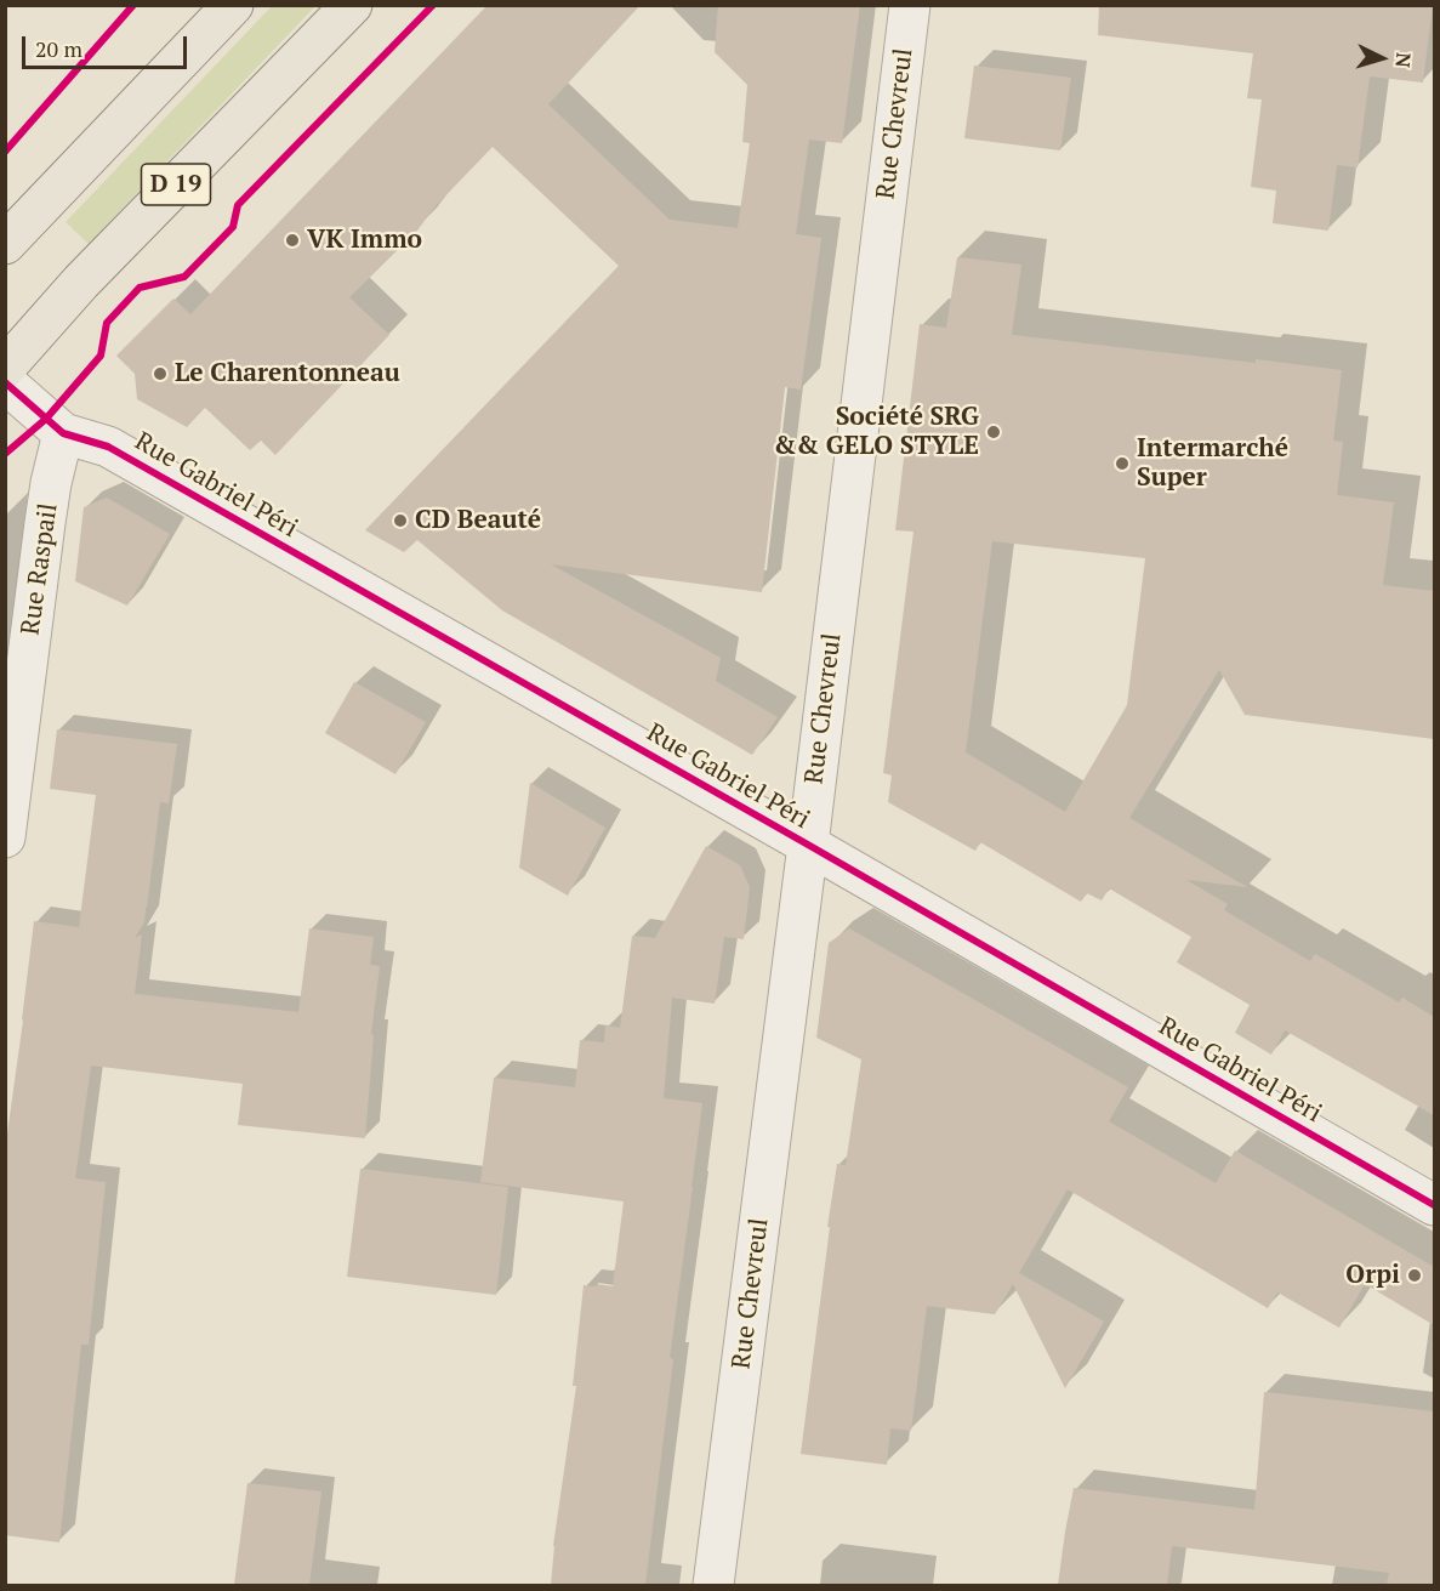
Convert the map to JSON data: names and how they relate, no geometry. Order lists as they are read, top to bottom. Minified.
{"streets":{"main road":["D 19"],"street":["Rue Chevreul","Rue Gabriel Péri","Rue Raspail"]},"crossings":[["Rue Chevreul","Rue Gabriel Péri"],["Rue Gabriel Péri","Rue Raspail"]],"places":["VK Immo","Le Charentonneau","Société SRG && GELO STYLE","Intermarché Super","CD Beauté","Orpi"],"scale_bar":"20 m","north":"right"}
